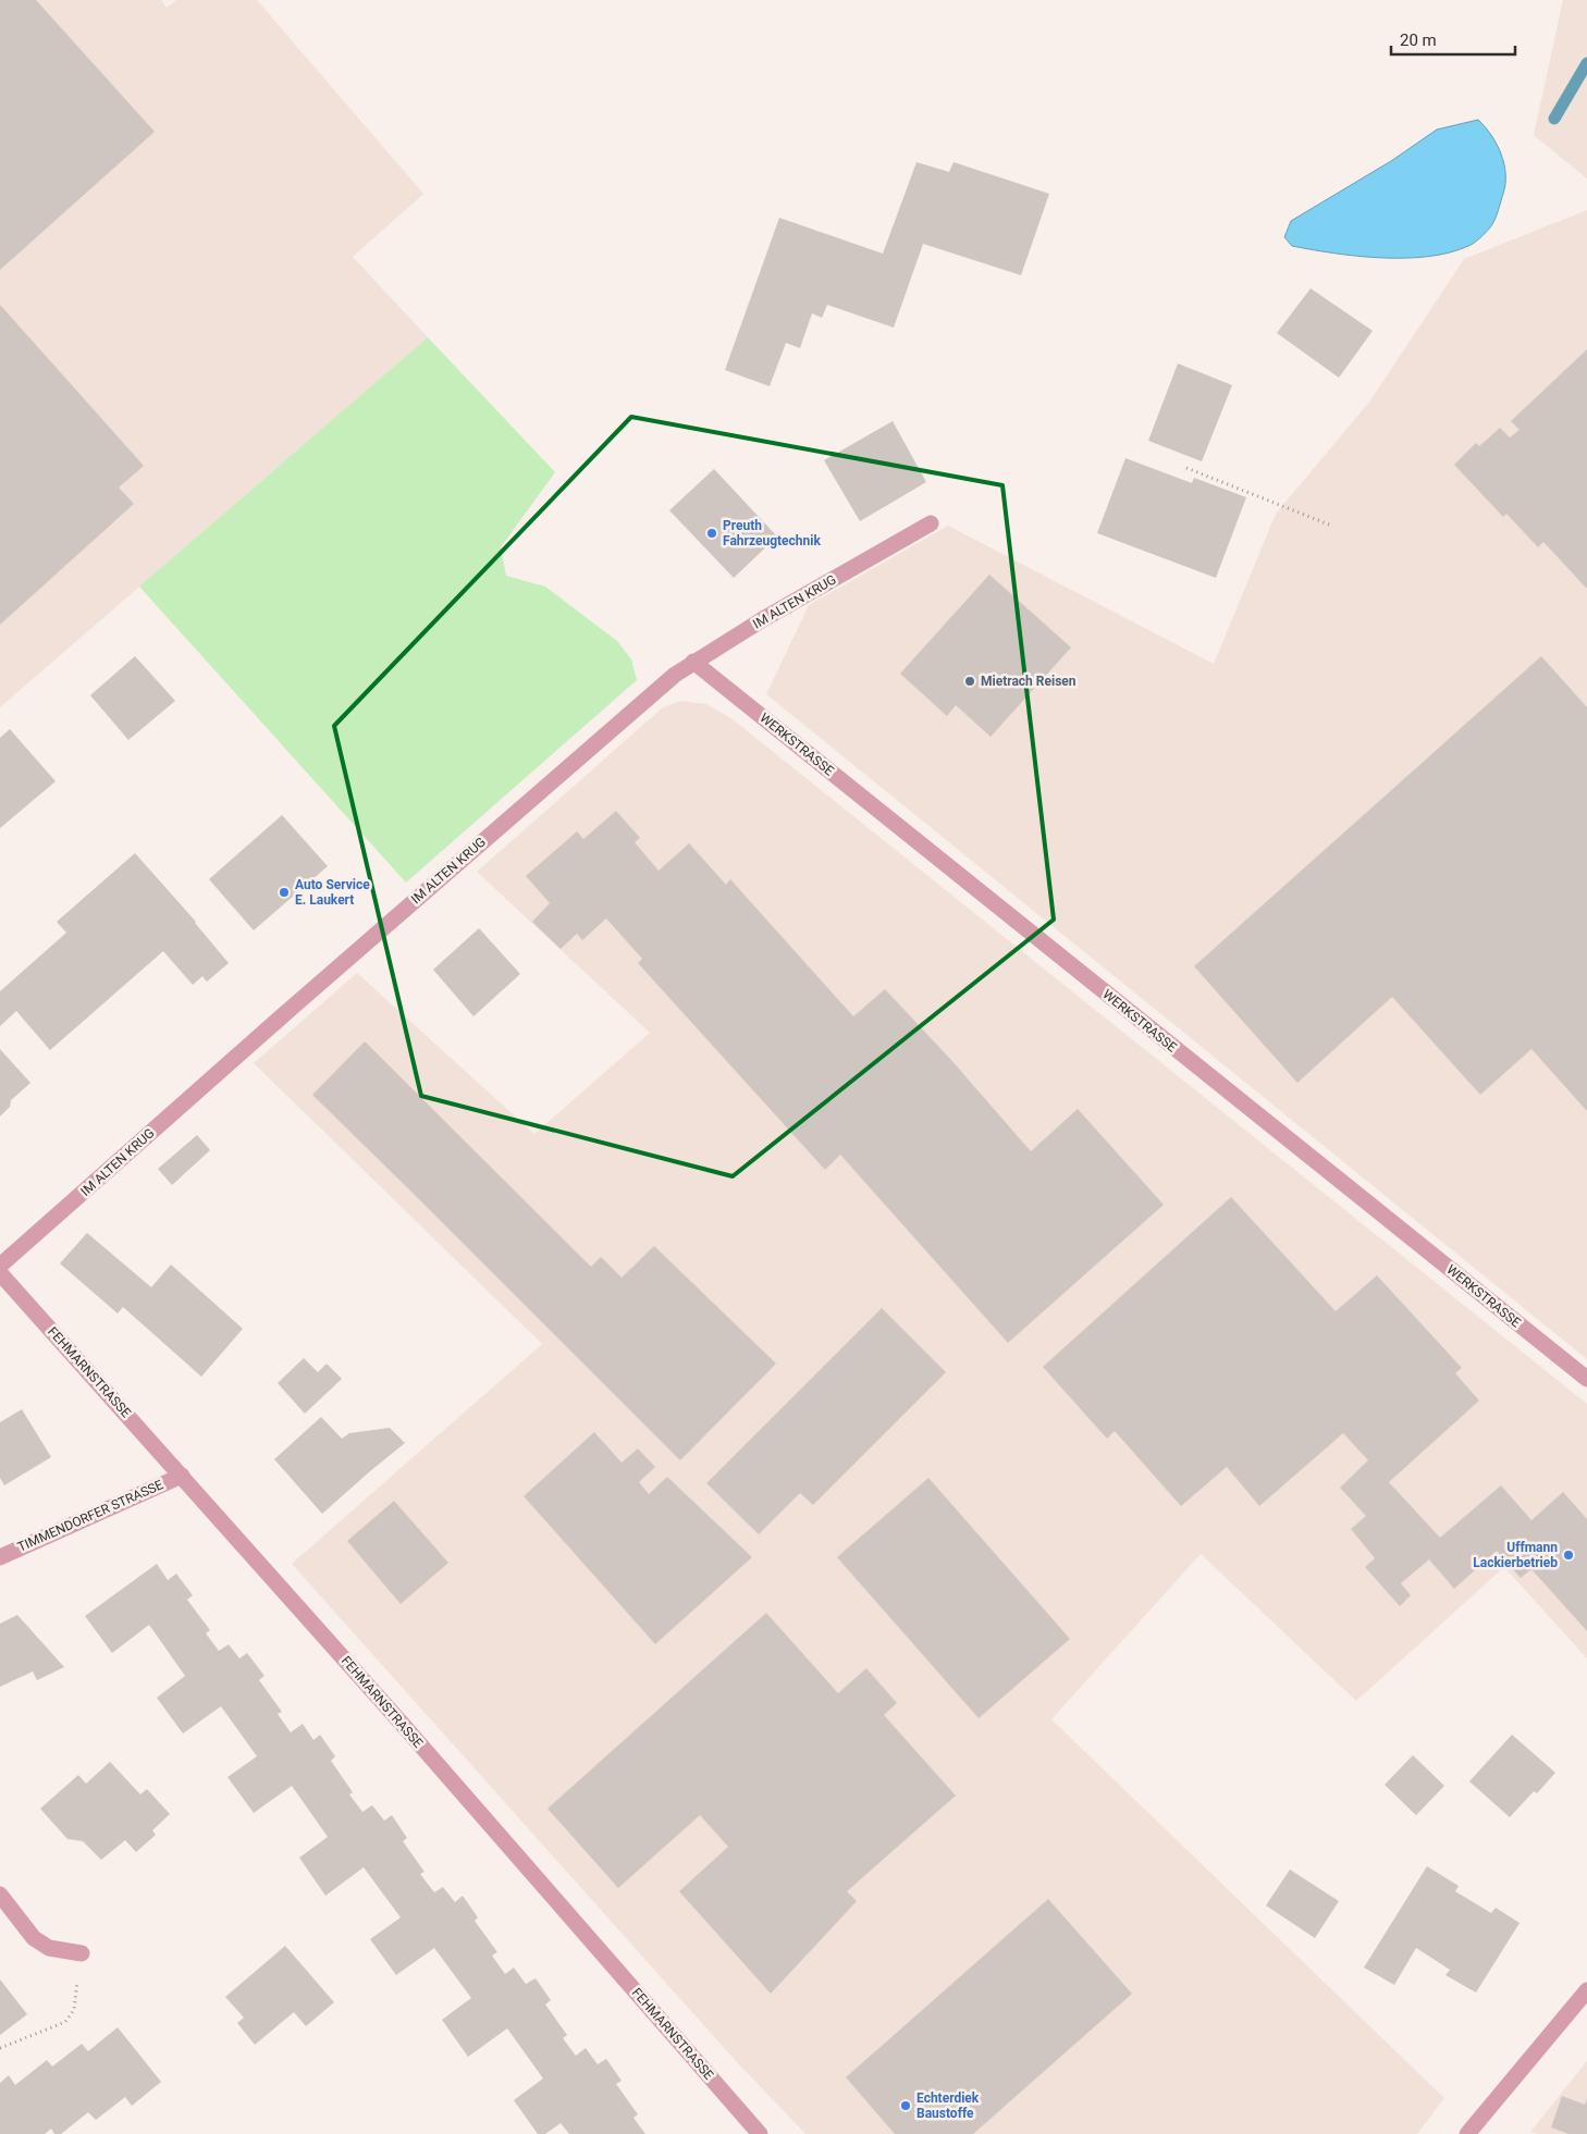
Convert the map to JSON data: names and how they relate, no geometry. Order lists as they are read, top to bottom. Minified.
{"streets":{"street":["IM ALTEN KRUG","WERKSTRASSE","FEHMARNSTRASSE","TIMMENDORFER STRASSE"]},"crossings":[["IM ALTEN KRUG","WERKSTRASSE"],["FEHMARNSTRASSE","TIMMENDORFER STRASSE"]],"places":["Preuth Fahrzeugtechnik","Mietrach Reisen","Auto Service E. Laukert","Uffmann Lackierbetrieb","Echterdiek Baustoffe"],"scale_bar":"20 m"}
